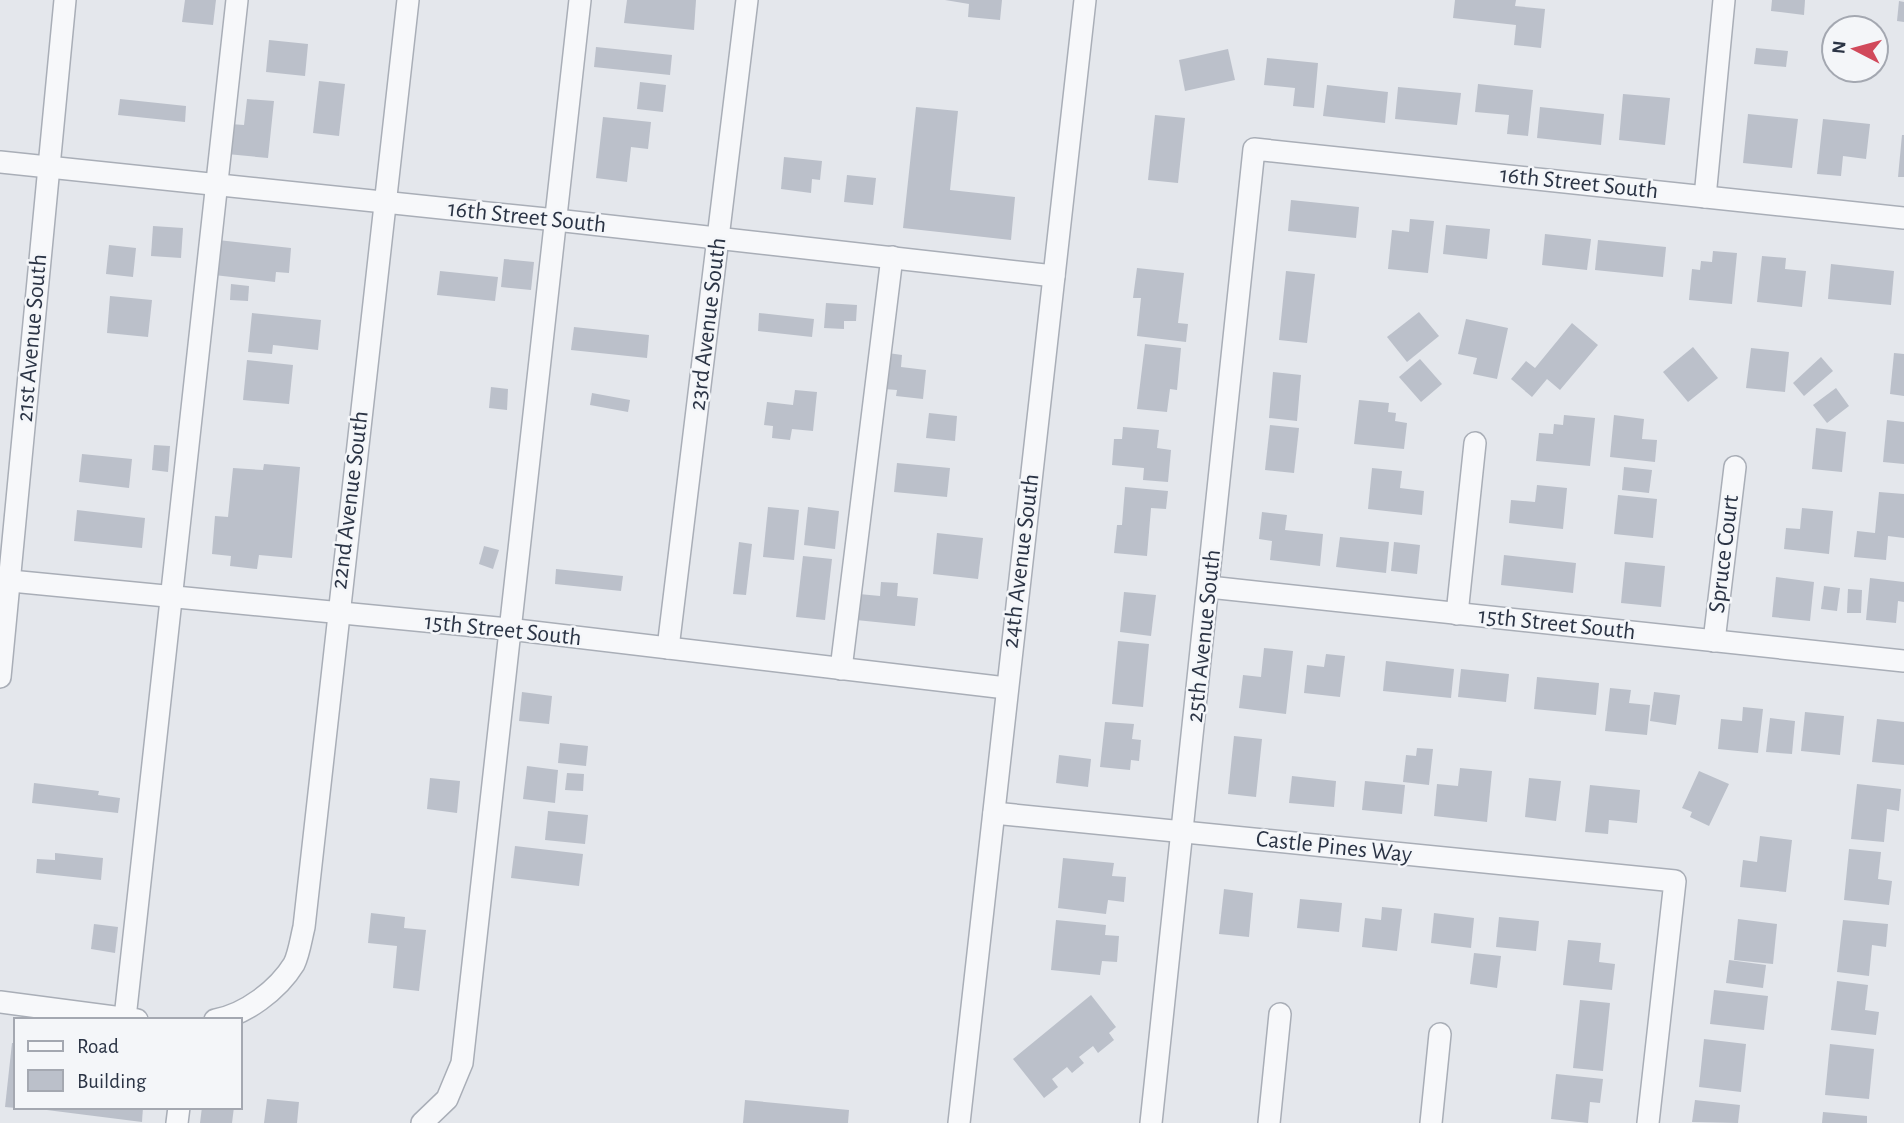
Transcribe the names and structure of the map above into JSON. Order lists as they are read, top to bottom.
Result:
{
  "streets": {
    "street": [
      "16th Street South",
      "23rd Avenue South",
      "21st Avenue South",
      "22nd Avenue South",
      "Spruce Court",
      "24th Avenue South",
      "15th Street South",
      "25th Avenue South",
      "Castle Pines Way"
    ]
  },
  "crossings": [
    ["16th Street South", "23rd Avenue South"],
    ["16th Street South", "21st Avenue South"],
    ["16th Street South", "22nd Avenue South"],
    ["16th Street South", "24th Avenue South"],
    ["16th Street South", "25th Avenue South"],
    ["23rd Avenue South", "15th Street South"],
    ["21st Avenue South", "15th Street South"],
    ["22nd Avenue South", "15th Street South"],
    ["Spruce Court", "15th Street South"],
    ["24th Avenue South", "15th Street South"],
    ["24th Avenue South", "Castle Pines Way"],
    ["15th Street South", "25th Avenue South"],
    ["25th Avenue South", "Castle Pines Way"]
  ],
  "legend": ["Road", "Building"],
  "north": "left"
}
